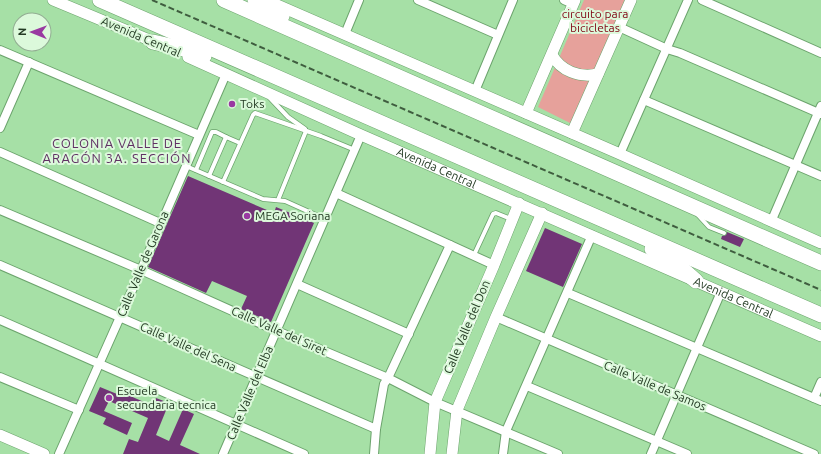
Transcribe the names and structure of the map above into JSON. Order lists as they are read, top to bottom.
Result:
{
  "streets": {
    "highway": ["Avenida Central"],
    "main road": ["Calle Valle del Don"],
    "street": [
      "Calle Valle de Garona",
      "Calle Valle del Siret",
      "Calle Valle del Sena",
      "Calle Valle de Samos",
      "Calle Valle del Elba"
    ]
  },
  "crossings": [
    ["Avenida Central", "Calle Valle de Garona"],
    ["Avenida Central", "Calle Valle del Don"],
    ["Avenida Central", "Calle Valle del Elba"],
    ["Calle Valle de Garona", "Calle Valle del Siret"],
    ["Calle Valle de Garona", "Calle Valle del Sena"],
    ["Calle Valle del Don", "Calle Valle del Siret"],
    ["Calle Valle del Don", "Calle Valle de Samos"],
    ["Calle Valle del Siret", "Calle Valle del Elba"],
    ["Calle Valle del Sena", "Calle Valle del Elba"]
  ],
  "districts": ["COLONIA VALLE DE ARAGÓN 3A. SECCIÓN"],
  "parks": ["circuito para bicicletas"],
  "places": ["Toks", "MEGA Soriana", "Escuela secundaria tecnica"],
  "north": "left"
}
